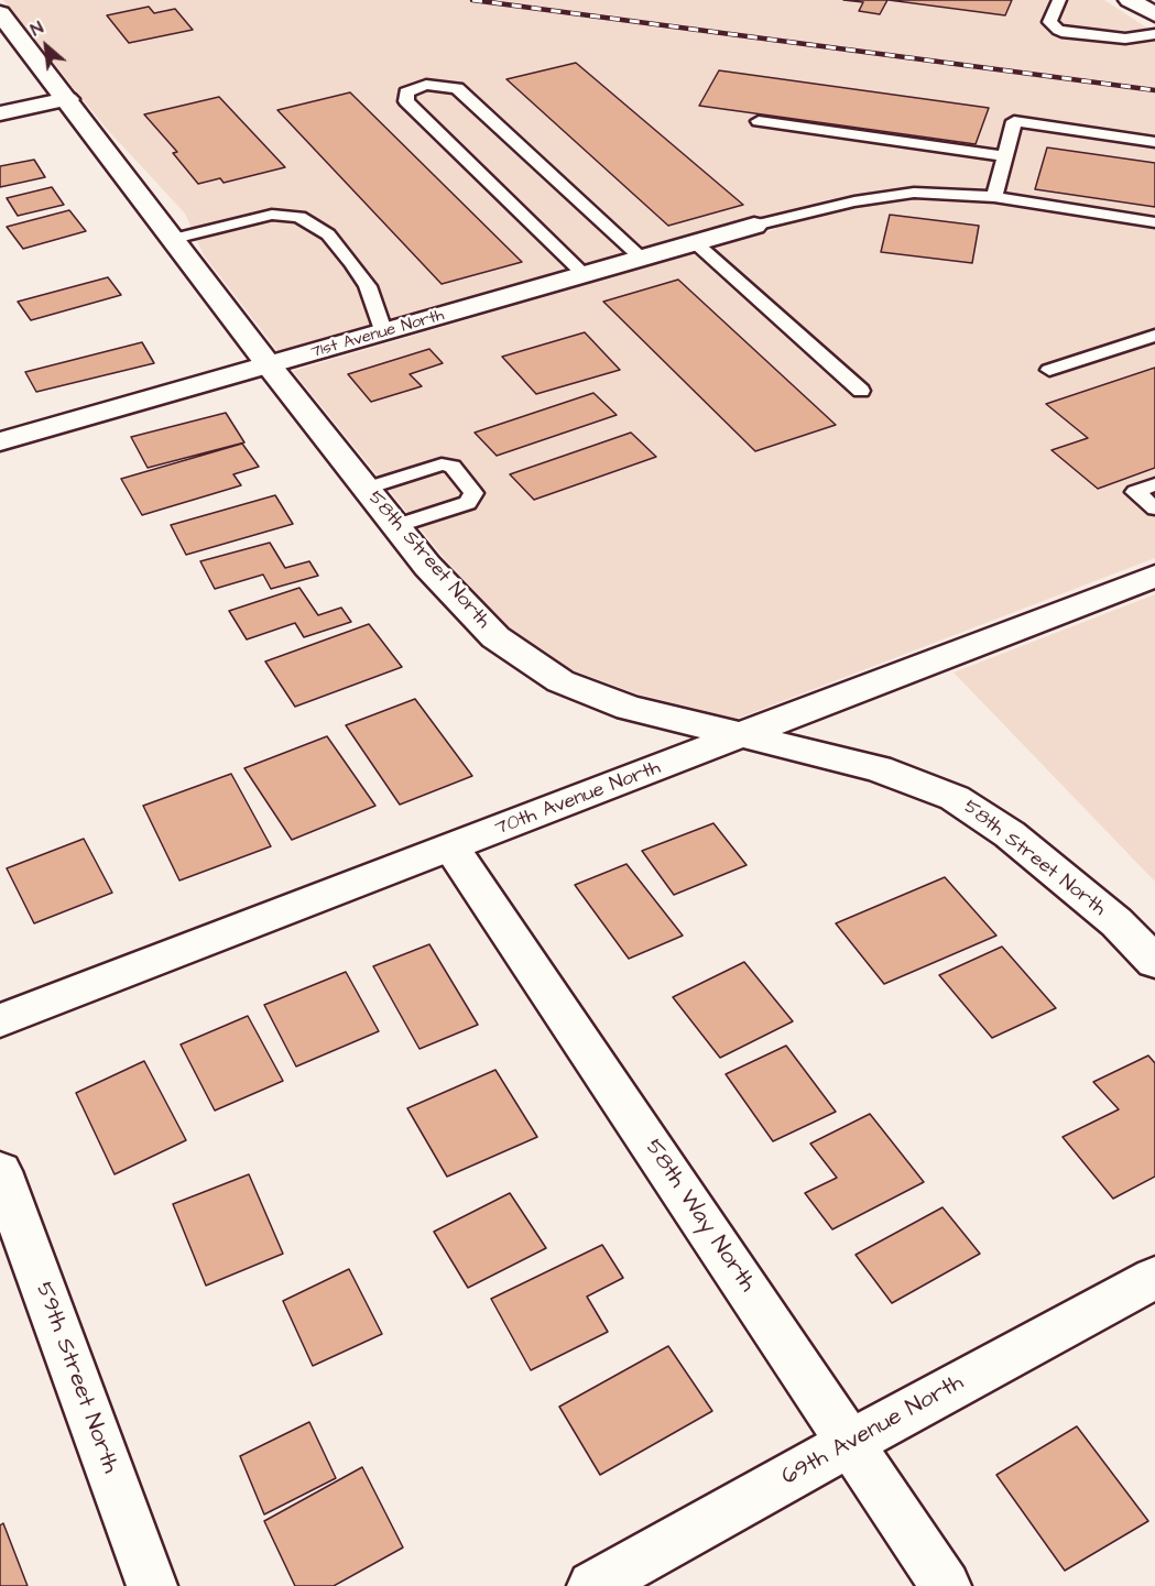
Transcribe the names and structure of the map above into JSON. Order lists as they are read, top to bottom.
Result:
{
  "streets": {
    "street": [
      "71st Avenue North",
      "58th Street North",
      "70th Avenue North",
      "58th Way North",
      "59th Street North",
      "69th Avenue North"
    ]
  },
  "crossings": [
    ["71st Avenue North", "58th Street North"],
    ["58th Street North", "70th Avenue North"],
    ["70th Avenue North", "58th Way North"],
    ["58th Way North", "69th Avenue North"]
  ],
  "north": "top left"
}
